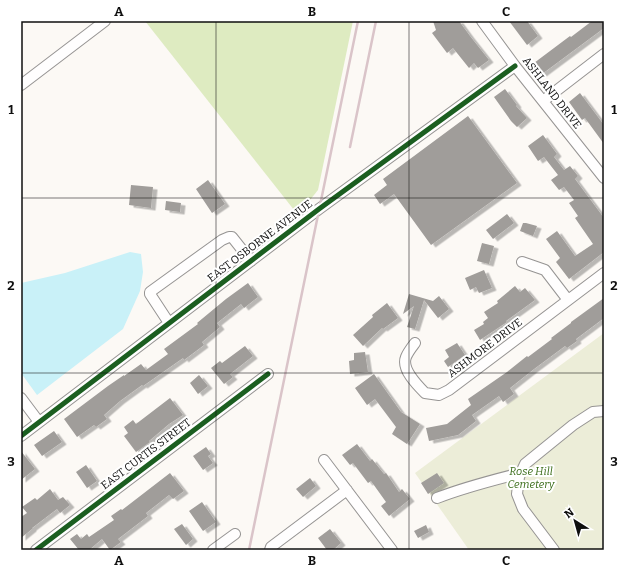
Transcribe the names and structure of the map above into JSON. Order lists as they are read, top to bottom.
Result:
{
  "streets": {
    "street": [
      "ASHLAND DRIVE",
      "EAST OSBORNE AVENUE",
      "ASHMORE DRIVE",
      "EAST CURTIS STREET"
    ]
  },
  "crossings": [
    ["ASHLAND DRIVE", "EAST OSBORNE AVENUE"]
  ],
  "parks": ["Rose Hill Cemetery"],
  "north": "top left",
  "grid": {
    "columns": ["A", "B", "C"],
    "rows": ["1", "2", "3"]
  }
}
